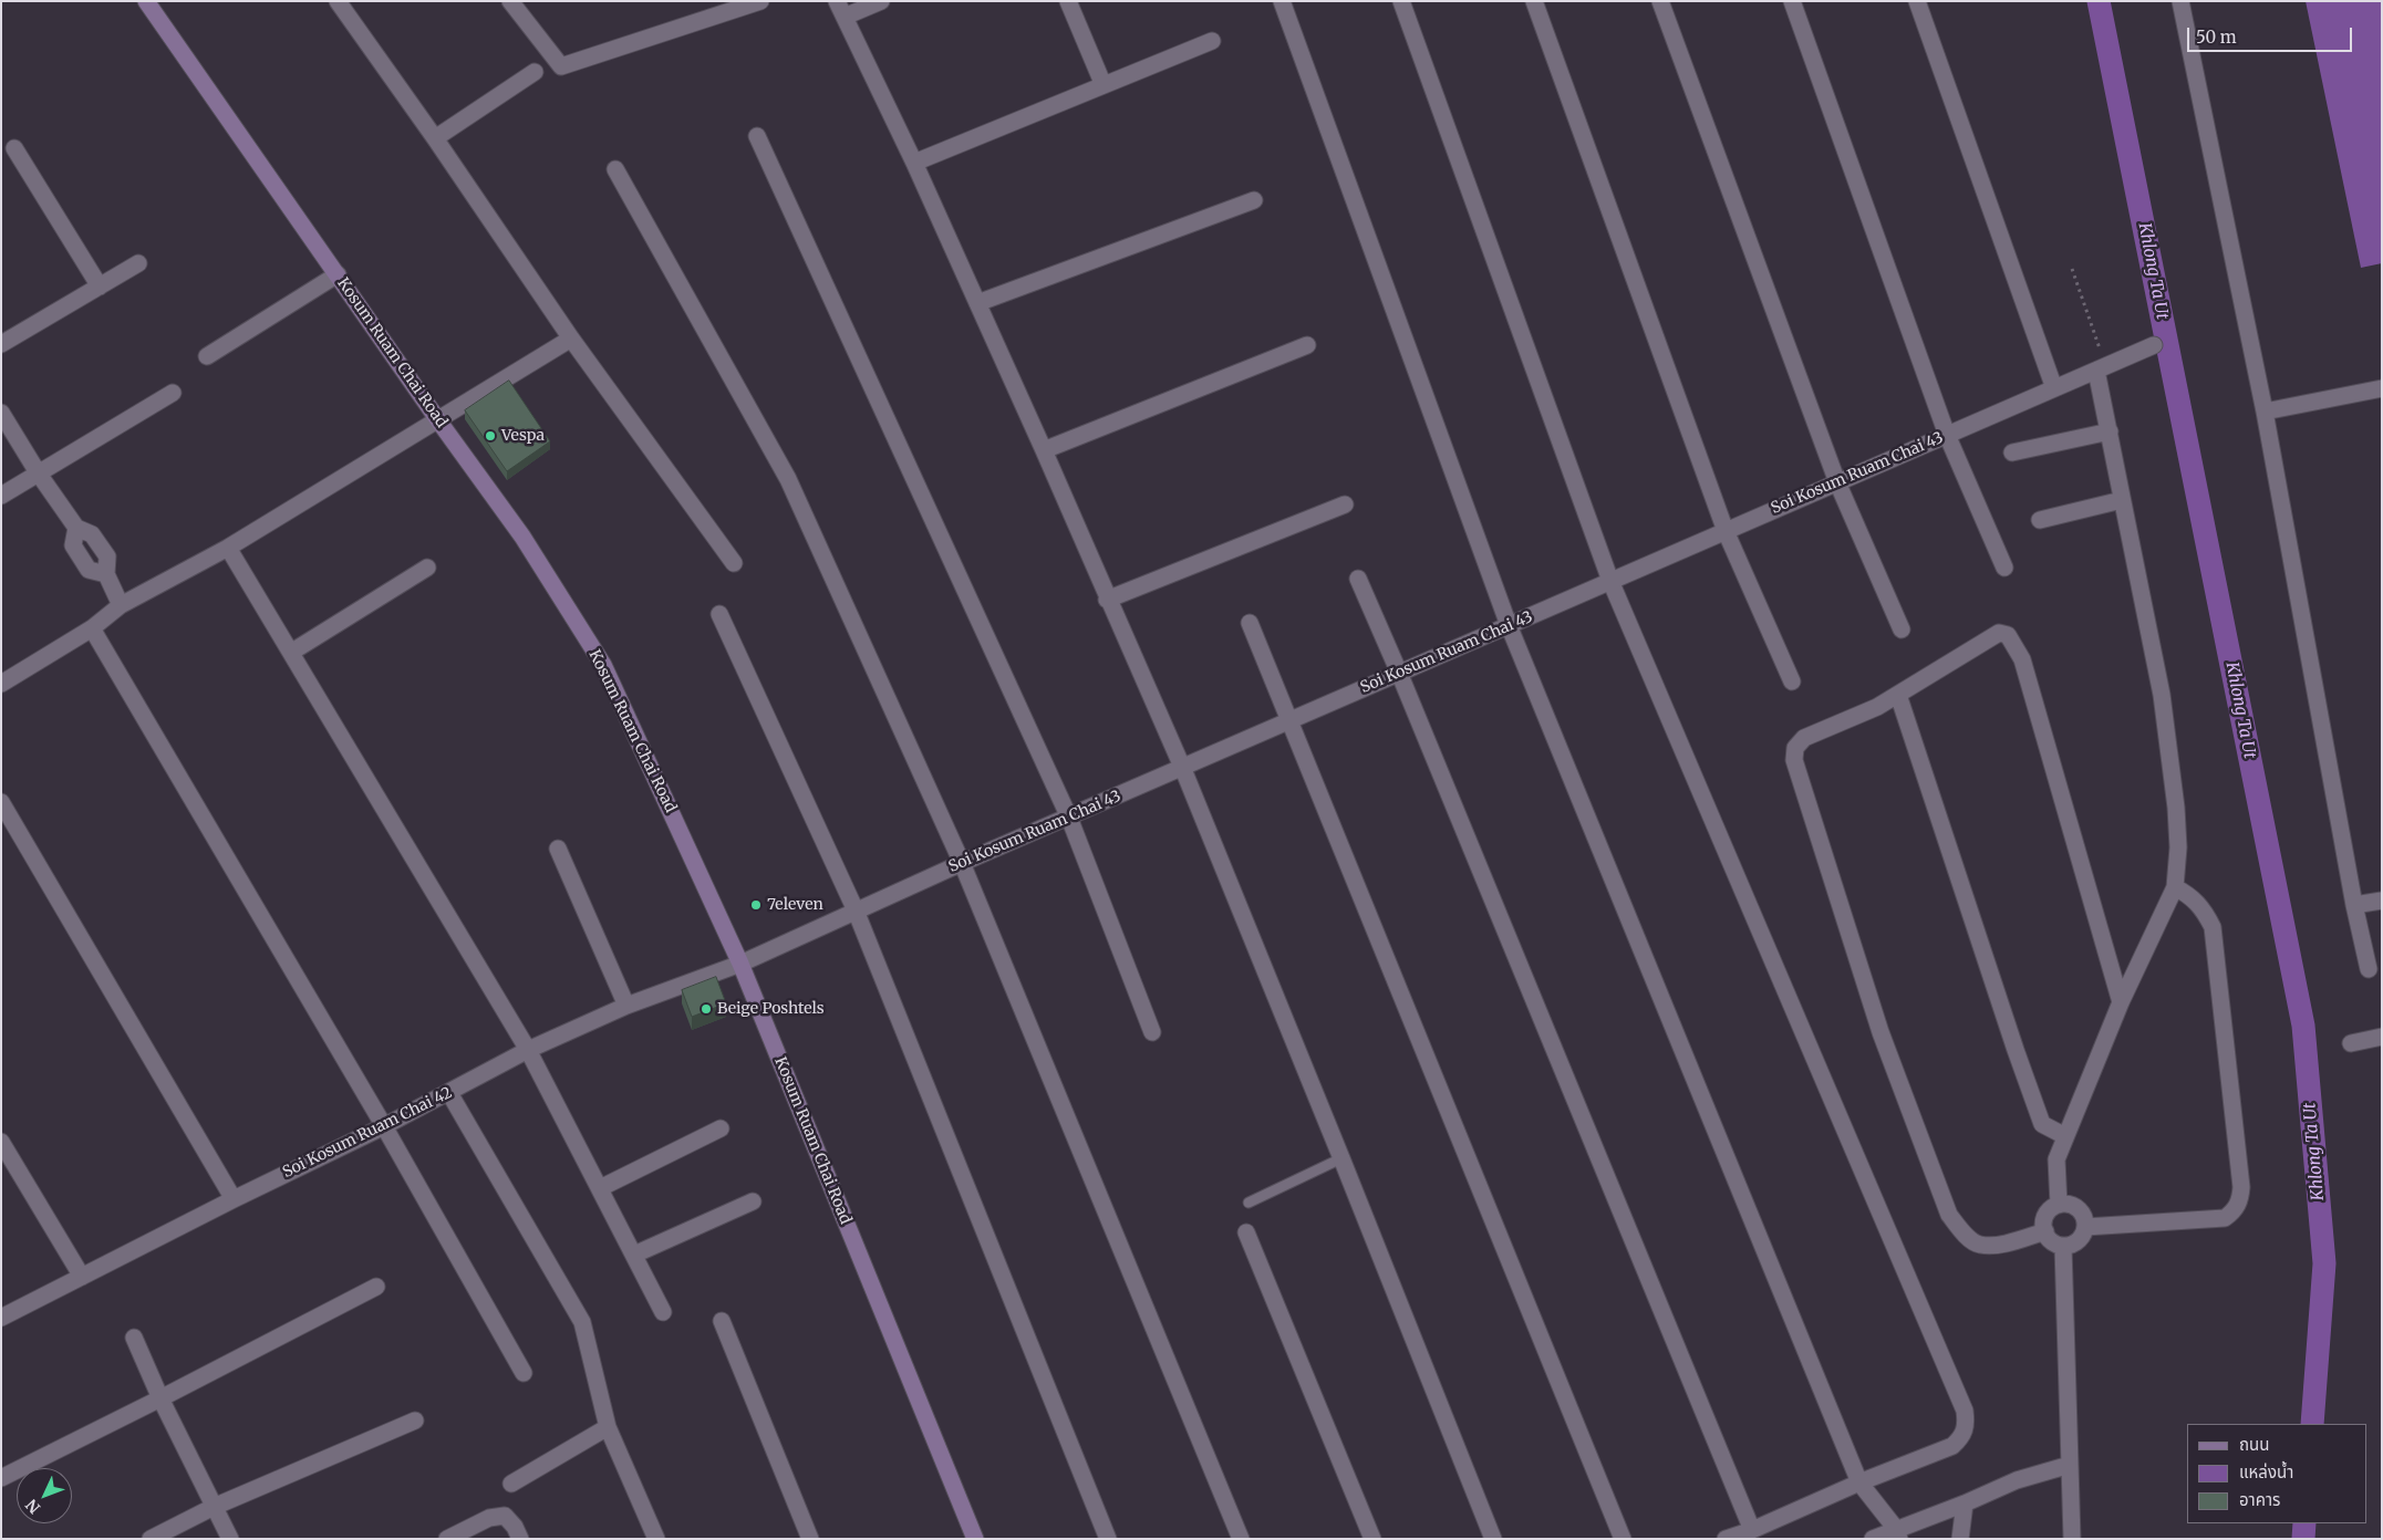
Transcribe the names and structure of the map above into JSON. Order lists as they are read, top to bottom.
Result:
{
  "streets": {
    "street": ["Kosum Ruam Chai Road", "Soi Kosum Ruam Chai 43", "Soi Kosum Ruam Chai 42"]
  },
  "crossings": [
    ["Kosum Ruam Chai Road", "Soi Kosum Ruam Chai 43"],
    ["Kosum Ruam Chai Road", "Soi Kosum Ruam Chai 42"],
    ["Soi Kosum Ruam Chai 43", "Soi Kosum Ruam Chai 42"]
  ],
  "water": ["Khlong Ta Ut"],
  "places": ["Vespa", "7eleven", "Beige Poshtels"],
  "legend": ["ถนน", "แหล่งน้ำ", "อาคาร"],
  "scale_bar": "50 m",
  "north": "bottom left"
}
